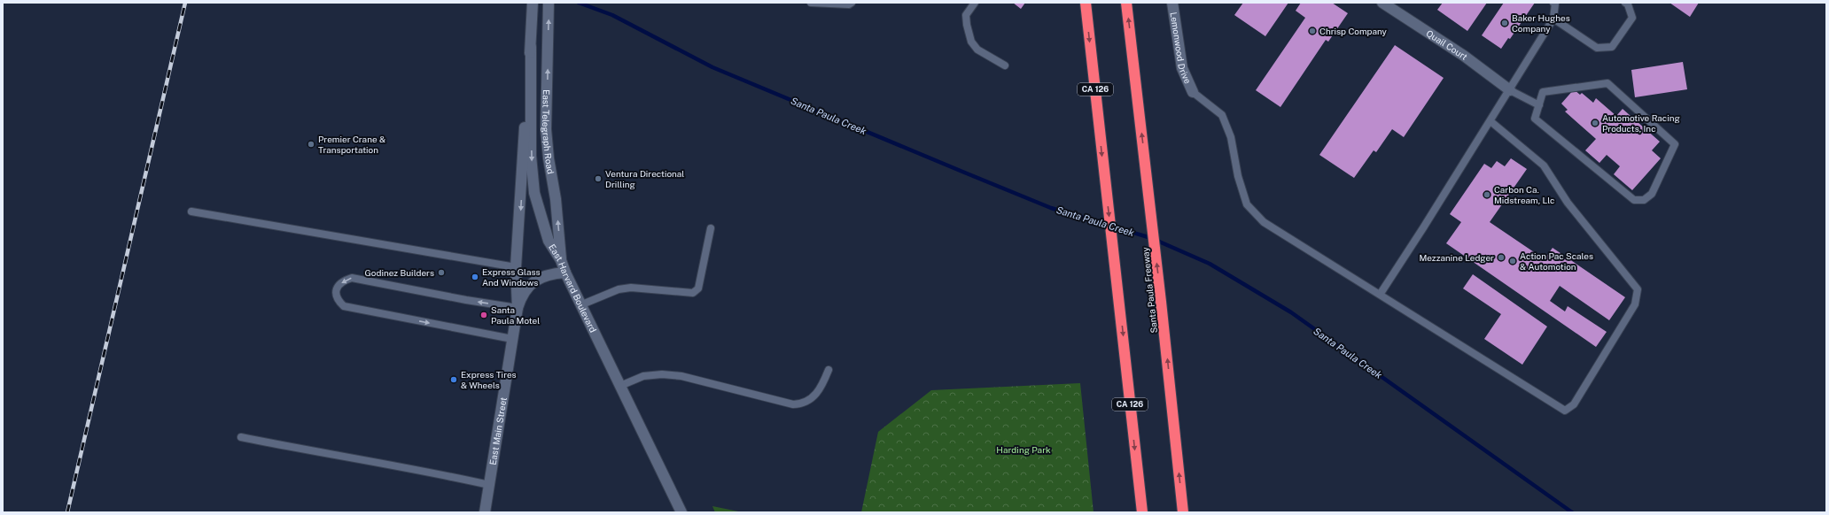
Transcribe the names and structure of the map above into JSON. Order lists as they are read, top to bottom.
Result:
{
  "streets": {
    "highway": ["CA 126", "Santa Paula Freeway"],
    "main road": [
      "Quail Court",
      "Lemonwood Drive",
      "East Telegraph Road",
      "East Harvard Boulevard",
      "East Main Street"
    ]
  },
  "crossings": [
    ["East Telegraph Road", "East Harvard Boulevard"],
    ["East Harvard Boulevard", "East Main Street"]
  ],
  "one_way": ["East Telegraph Road", "East Harvard Boulevard", "East Main Street"],
  "water": ["Santa Paula Creek"],
  "parks": ["Harding Park"],
  "places": [
    "Baker Hughes Company",
    "Chrisp Company",
    "Automotive Racing Products, Inc",
    "Premier Crane & Transportation",
    "Ventura Directional Drilling",
    "Carbon Ca. Midstream, Llc",
    "Mezzanine Ledger",
    "Action Pac Scales & Automotion",
    "Godinez Builders",
    "Express Glass And Windows",
    "Santa Paula Motel",
    "Express Tires & Wheels"
  ]
}
